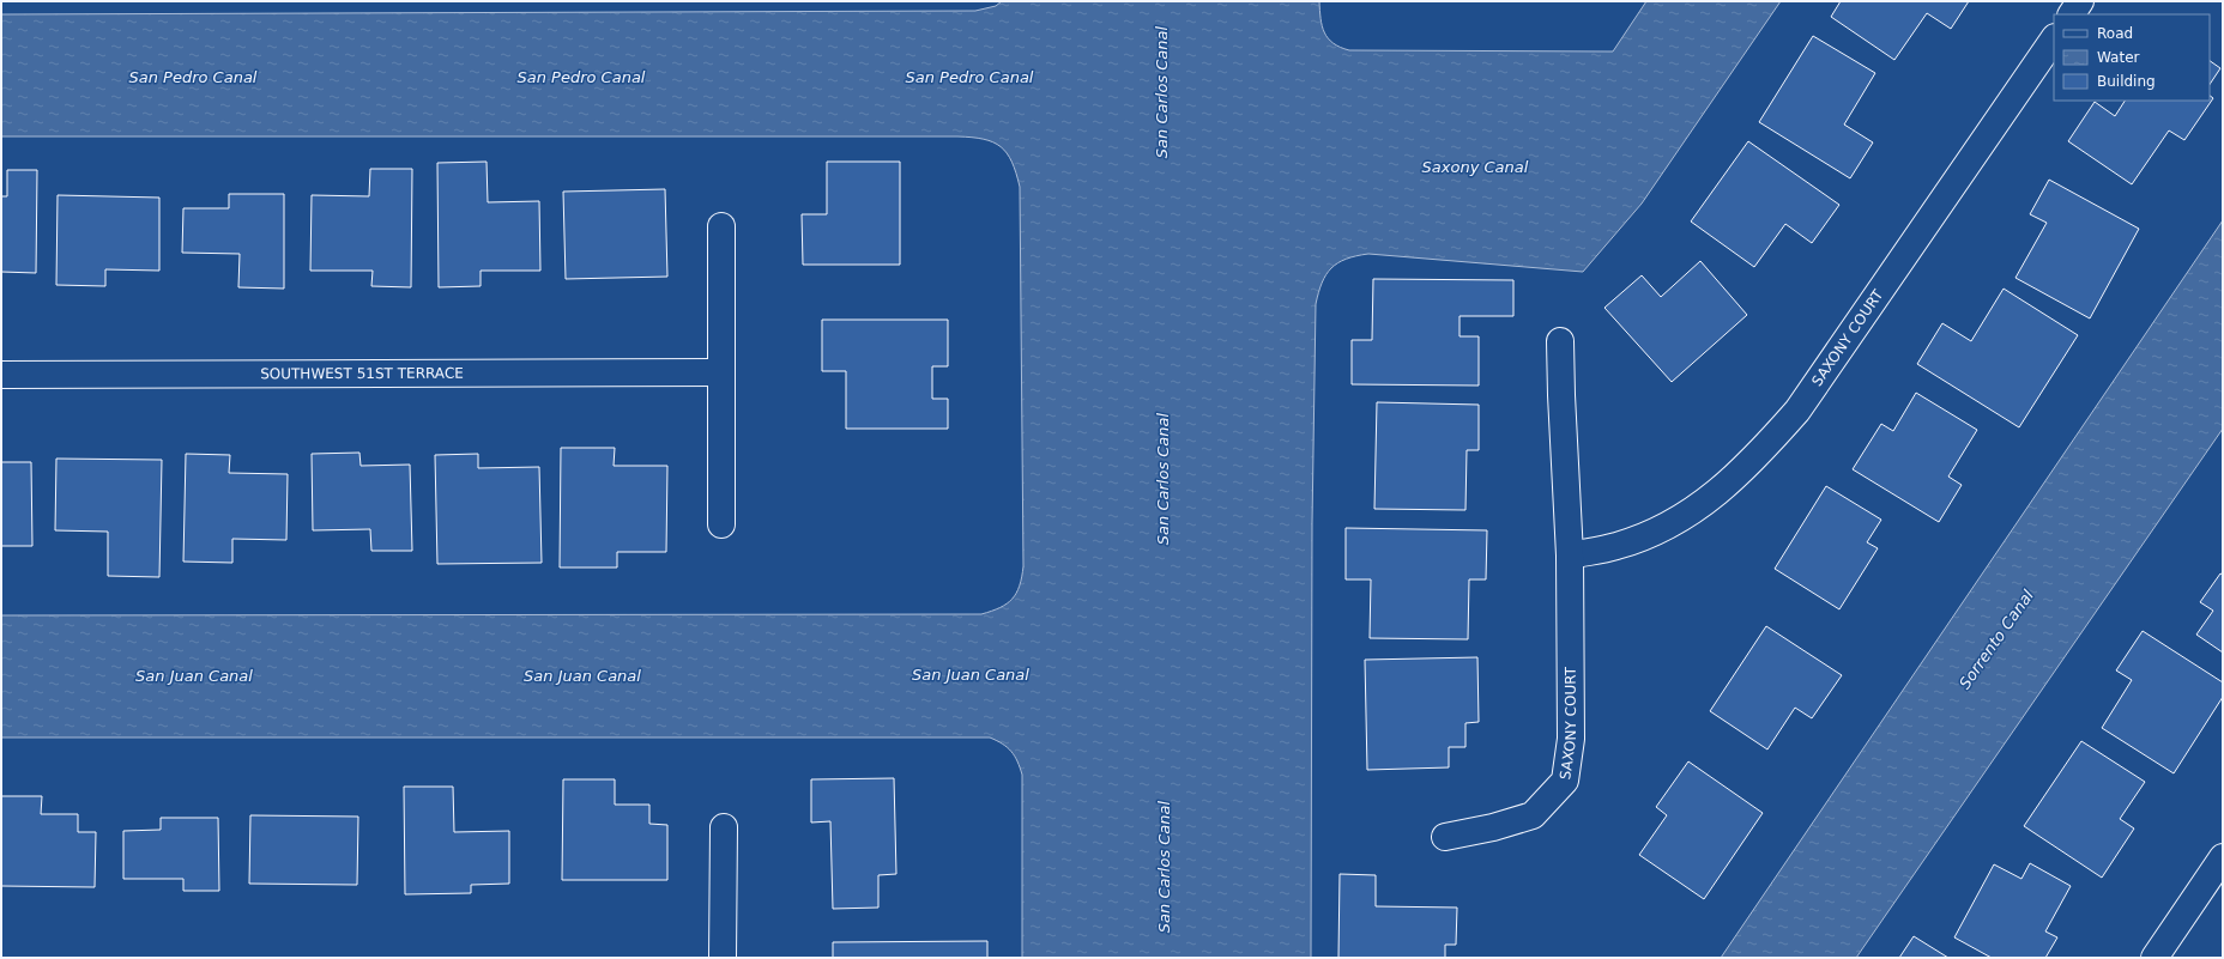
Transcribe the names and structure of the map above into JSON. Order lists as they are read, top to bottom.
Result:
{
  "streets": {
    "street": ["SAXONY COURT", "SOUTHWEST 51ST TERRACE"]
  },
  "water": [
    "San Pedro Canal",
    "San Carlos Canal",
    "Saxony Canal",
    "Sorrento Canal",
    "San Juan Canal"
  ],
  "legend": ["Road", "Water", "Building"]
}
